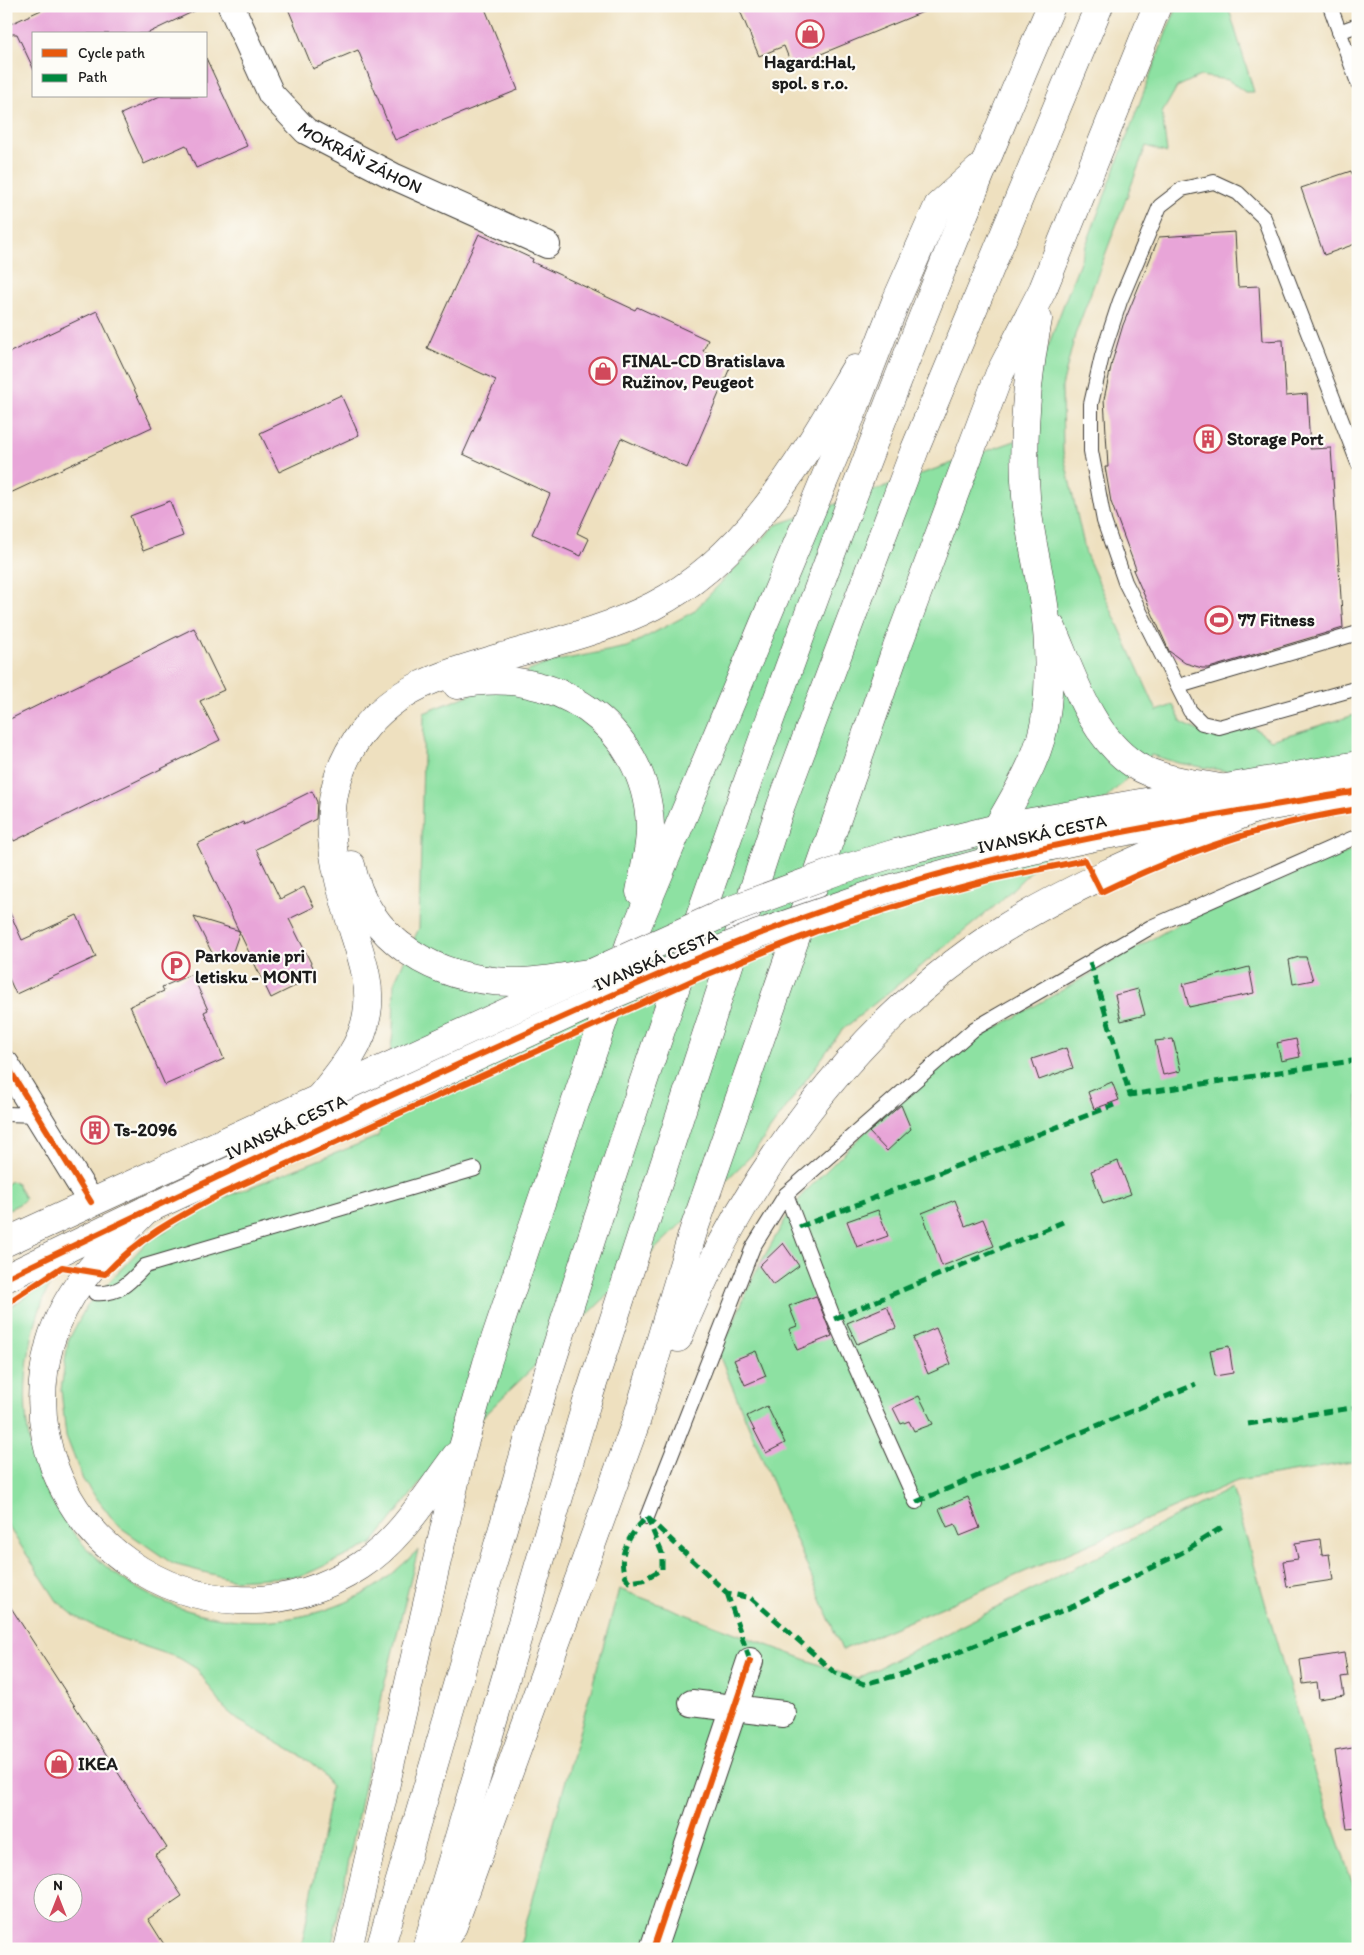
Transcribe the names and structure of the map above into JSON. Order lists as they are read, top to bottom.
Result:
{
  "streets": {
    "main road": ["IVANSKÁ CESTA"],
    "street": ["MOKRÁŇ ZÁHON"]
  },
  "places": {
    "shop": ["Hagard:Hal, spol. s r.o.", "FINAL-CD Bratislava Ružinov, Peugeot", "IKEA"],
    "building": ["Storage Port", "Ts-2096"],
    "sports": ["77 Fitness"],
    "parking": ["Parkovanie pri letisku - MONTI"]
  },
  "legend": ["Cycle path", "Path"],
  "north": "top"
}
